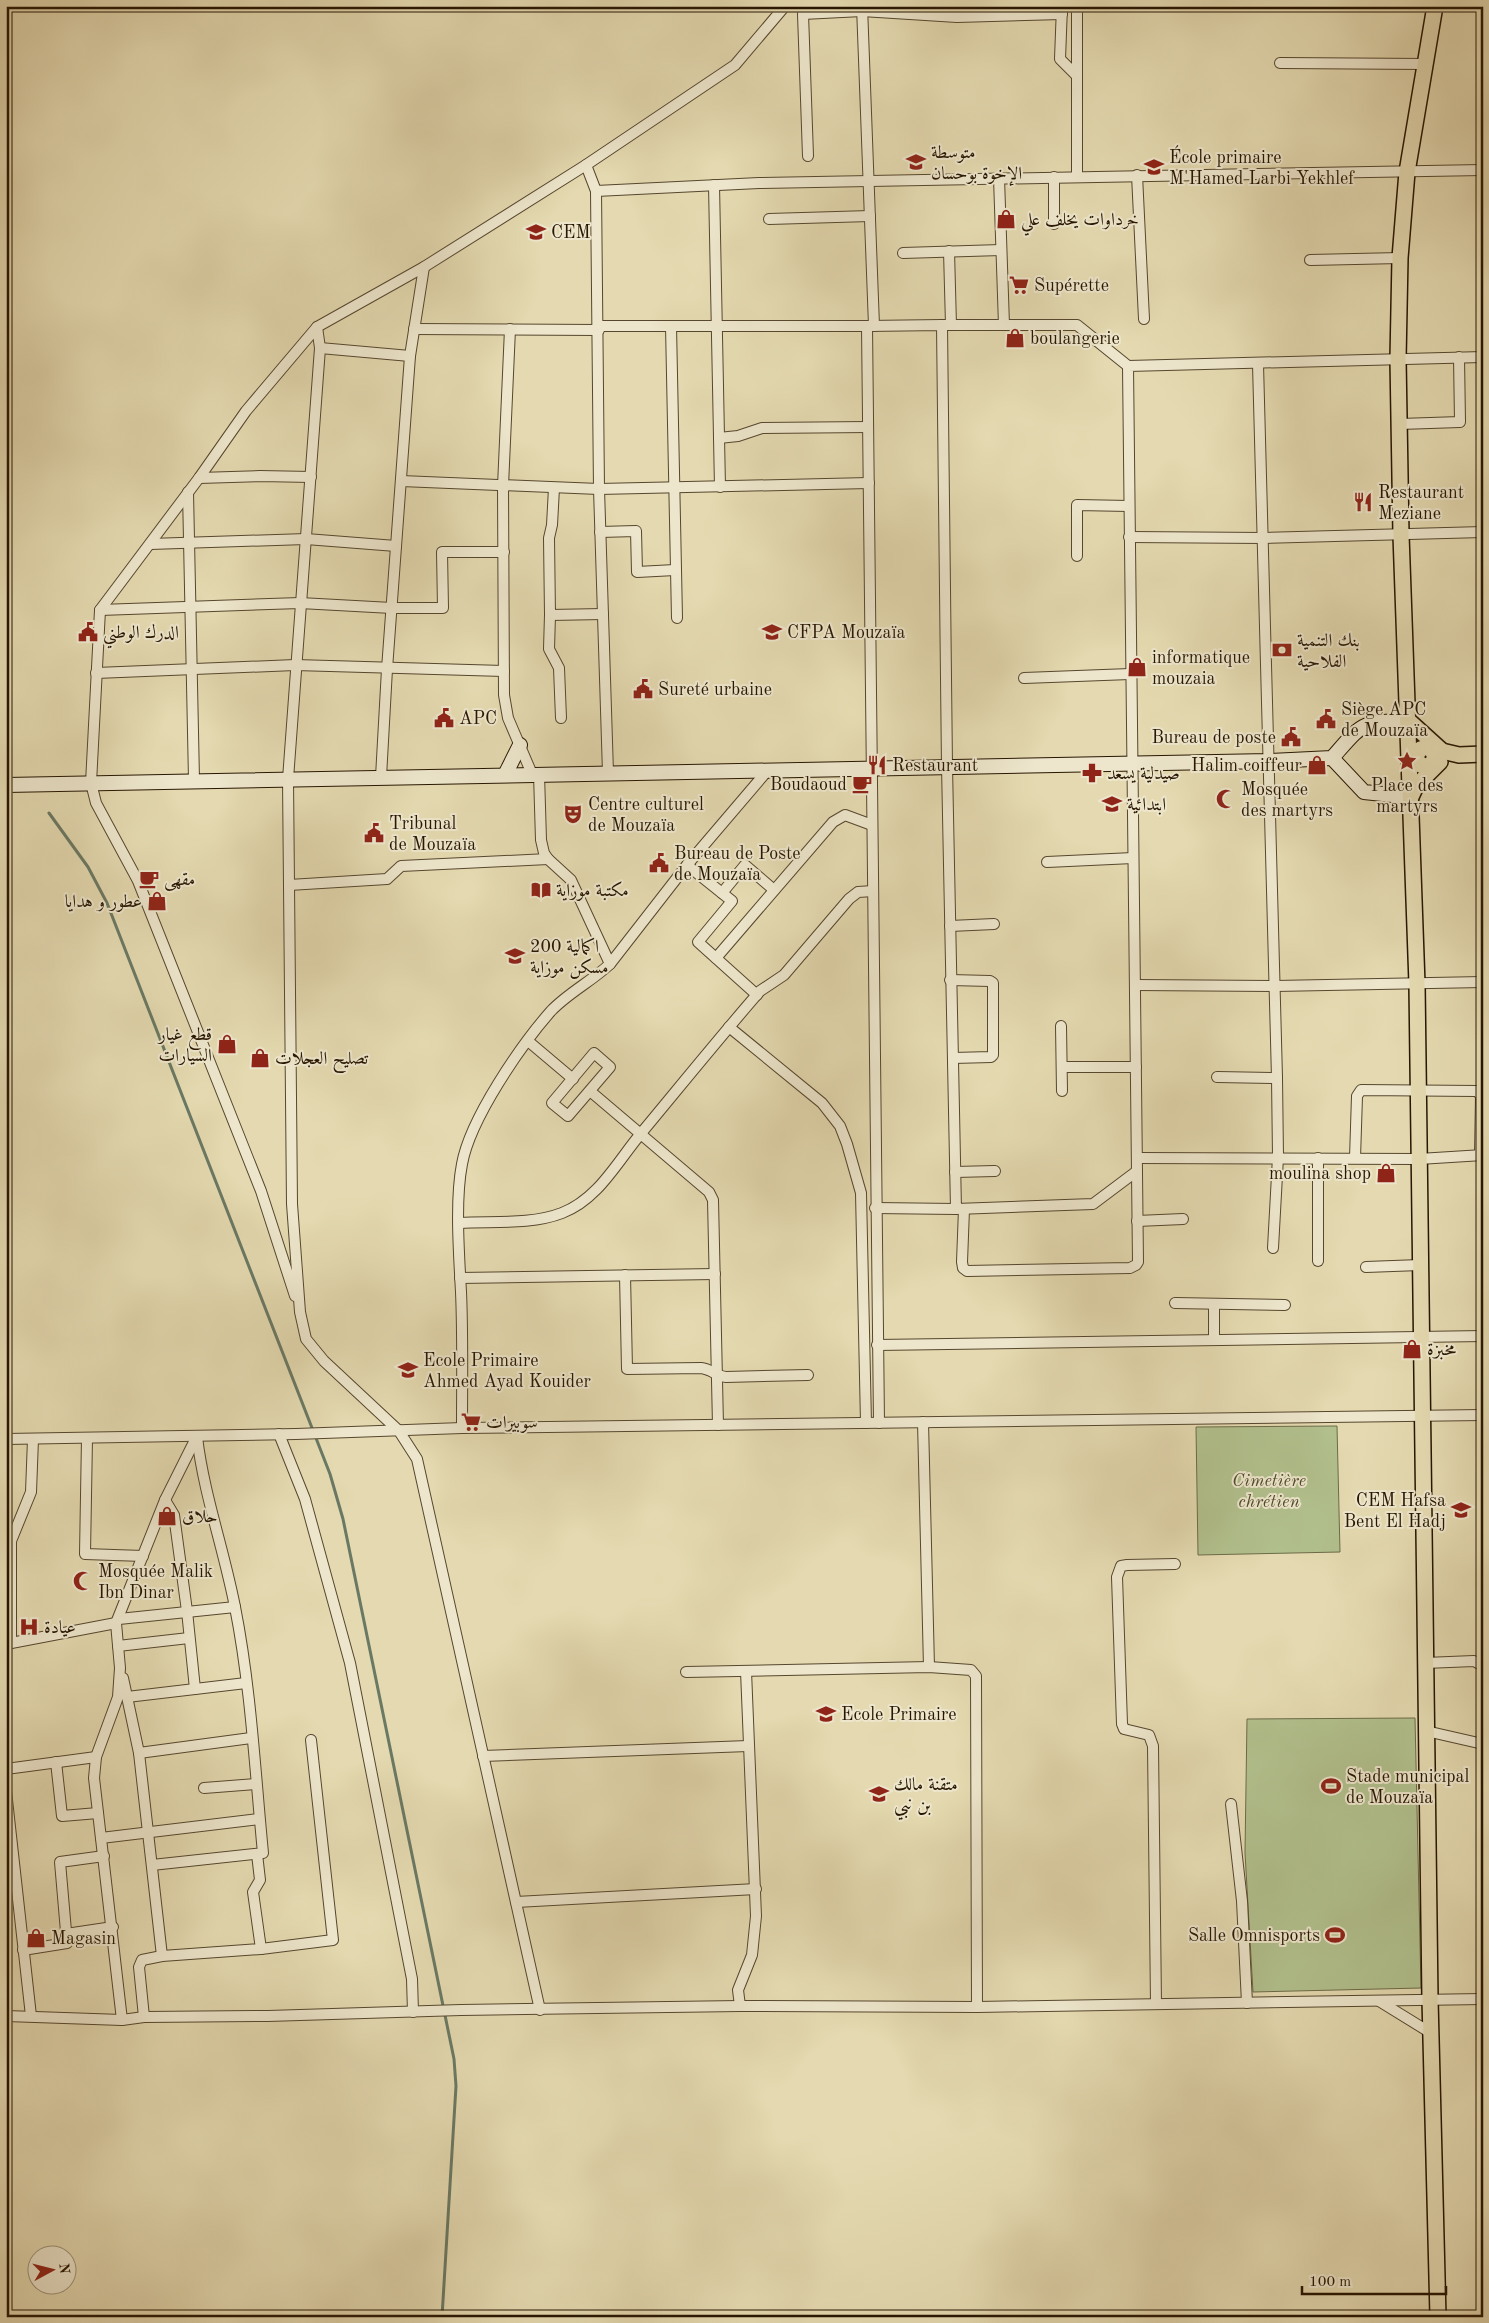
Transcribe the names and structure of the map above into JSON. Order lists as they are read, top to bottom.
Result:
{
  "parks": ["Cimetière chrétien"],
  "places": {
    "school or university": [
      "متوسطة الإخوة بوحسان",
      "École primaire M'Hamed Larbi Yekhlef",
      "CEM",
      "CFPA Mouzaïa",
      "ابتدائية",
      "اكمالية 200 مسكن موزاية",
      "Ecole Primaire Ahmed Ayad Kouider",
      "CEM Hafsa Bent El Hadj",
      "Ecole Primaire",
      "متقنة مالك بن نبي"
    ],
    "shop": [
      "خرداوات يخلف علي",
      "boulangerie",
      "informatique mouzaia",
      "Halim coiffeur",
      "عطور و هدايا",
      "قطع غيار السيارات",
      "تصليح العجلات",
      "moulina shop",
      "مخبزة",
      "حلاق",
      "Magasin"
    ],
    "supermarket": ["Supérette", "سوبيرات"],
    "restaurant": ["Restaurant Meziane", "Restaurant"],
    "public building": [
      "الدرك الوطني",
      "Sureté urbaine",
      "APC",
      "Siège APC de Mouzaïa",
      "Bureau de poste",
      "Tribunal de Mouzaïa",
      "Bureau de Poste de Mouzaïa"
    ],
    "bank": ["بنك التنمية الفلاحية"],
    "place": ["Place des martyrs"],
    "pharmacy": ["صيدلية يسعد"],
    "cafe": ["Boudaoud", "مقهى"],
    "mosque": ["Mosquée des martyrs", "Mosquée Malik Ibn Dinar"],
    "theatre": ["Centre culturel de Mouzaïa"],
    "library": ["مكتبة موزاية"],
    "hospital": ["عيادة"],
    "sports": ["Stade municipal de Mouzaïa", "Salle Omnisports"]
  },
  "scale_bar": "100 m",
  "north": "right"
}
